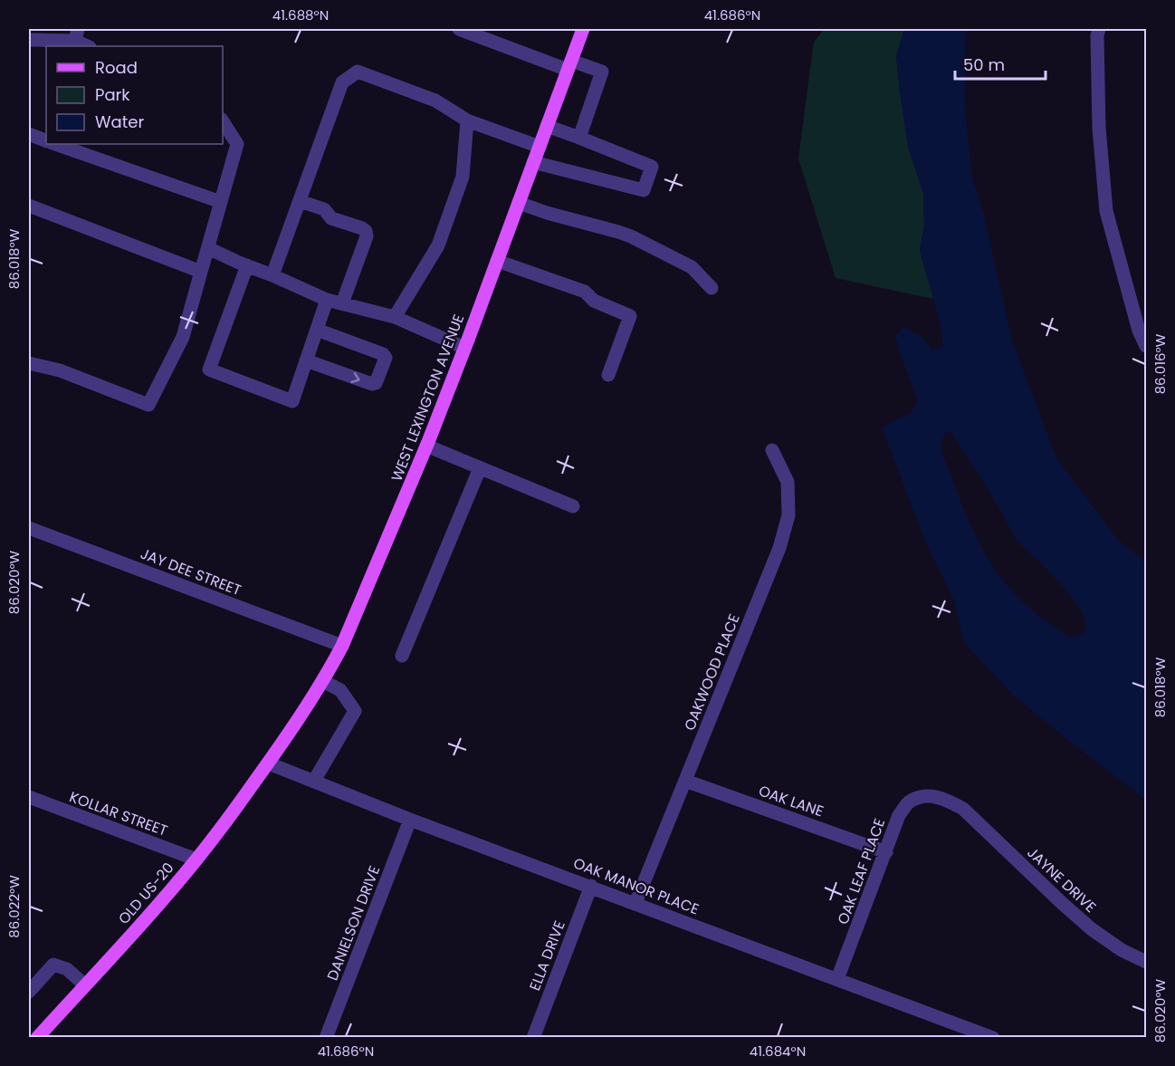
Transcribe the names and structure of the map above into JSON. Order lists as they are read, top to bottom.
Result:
{
  "streets": {
    "main road": ["WEST LEXINGTON AVENUE", "OLD US-20"],
    "street": [
      "JAY DEE STREET",
      "OAKWOOD PLACE",
      "OAK LANE",
      "KOLLAR STREET",
      "OAK LEAF PLACE",
      "JAYNE DRIVE",
      "OAK MANOR PLACE",
      "DANIELSON DRIVE",
      "ELLA DRIVE"
    ]
  },
  "crossings": [
    ["WEST LEXINGTON AVENUE", "JAY DEE STREET"],
    ["WEST LEXINGTON AVENUE", "OAK MANOR PLACE"],
    ["WEST LEXINGTON AVENUE", "OLD US-20"],
    ["OAKWOOD PLACE", "OAK LANE"],
    ["OAKWOOD PLACE", "OAK MANOR PLACE"],
    ["OAK LANE", "OAK LEAF PLACE"],
    ["KOLLAR STREET", "OLD US-20"],
    ["OAK LEAF PLACE", "JAYNE DRIVE"],
    ["OAK LEAF PLACE", "OAK MANOR PLACE"],
    ["OAK MANOR PLACE", "OLD US-20"],
    ["OAK MANOR PLACE", "DANIELSON DRIVE"],
    ["OAK MANOR PLACE", "ELLA DRIVE"]
  ],
  "legend": ["Road", "Park", "Water"],
  "scale_bar": "50 m",
  "coordinates": [
    "41.688°N",
    "41.686°N",
    "86.018°W",
    "86.016°W",
    "86.020°W",
    "86.022°W",
    "41.684°N"
  ]
}
